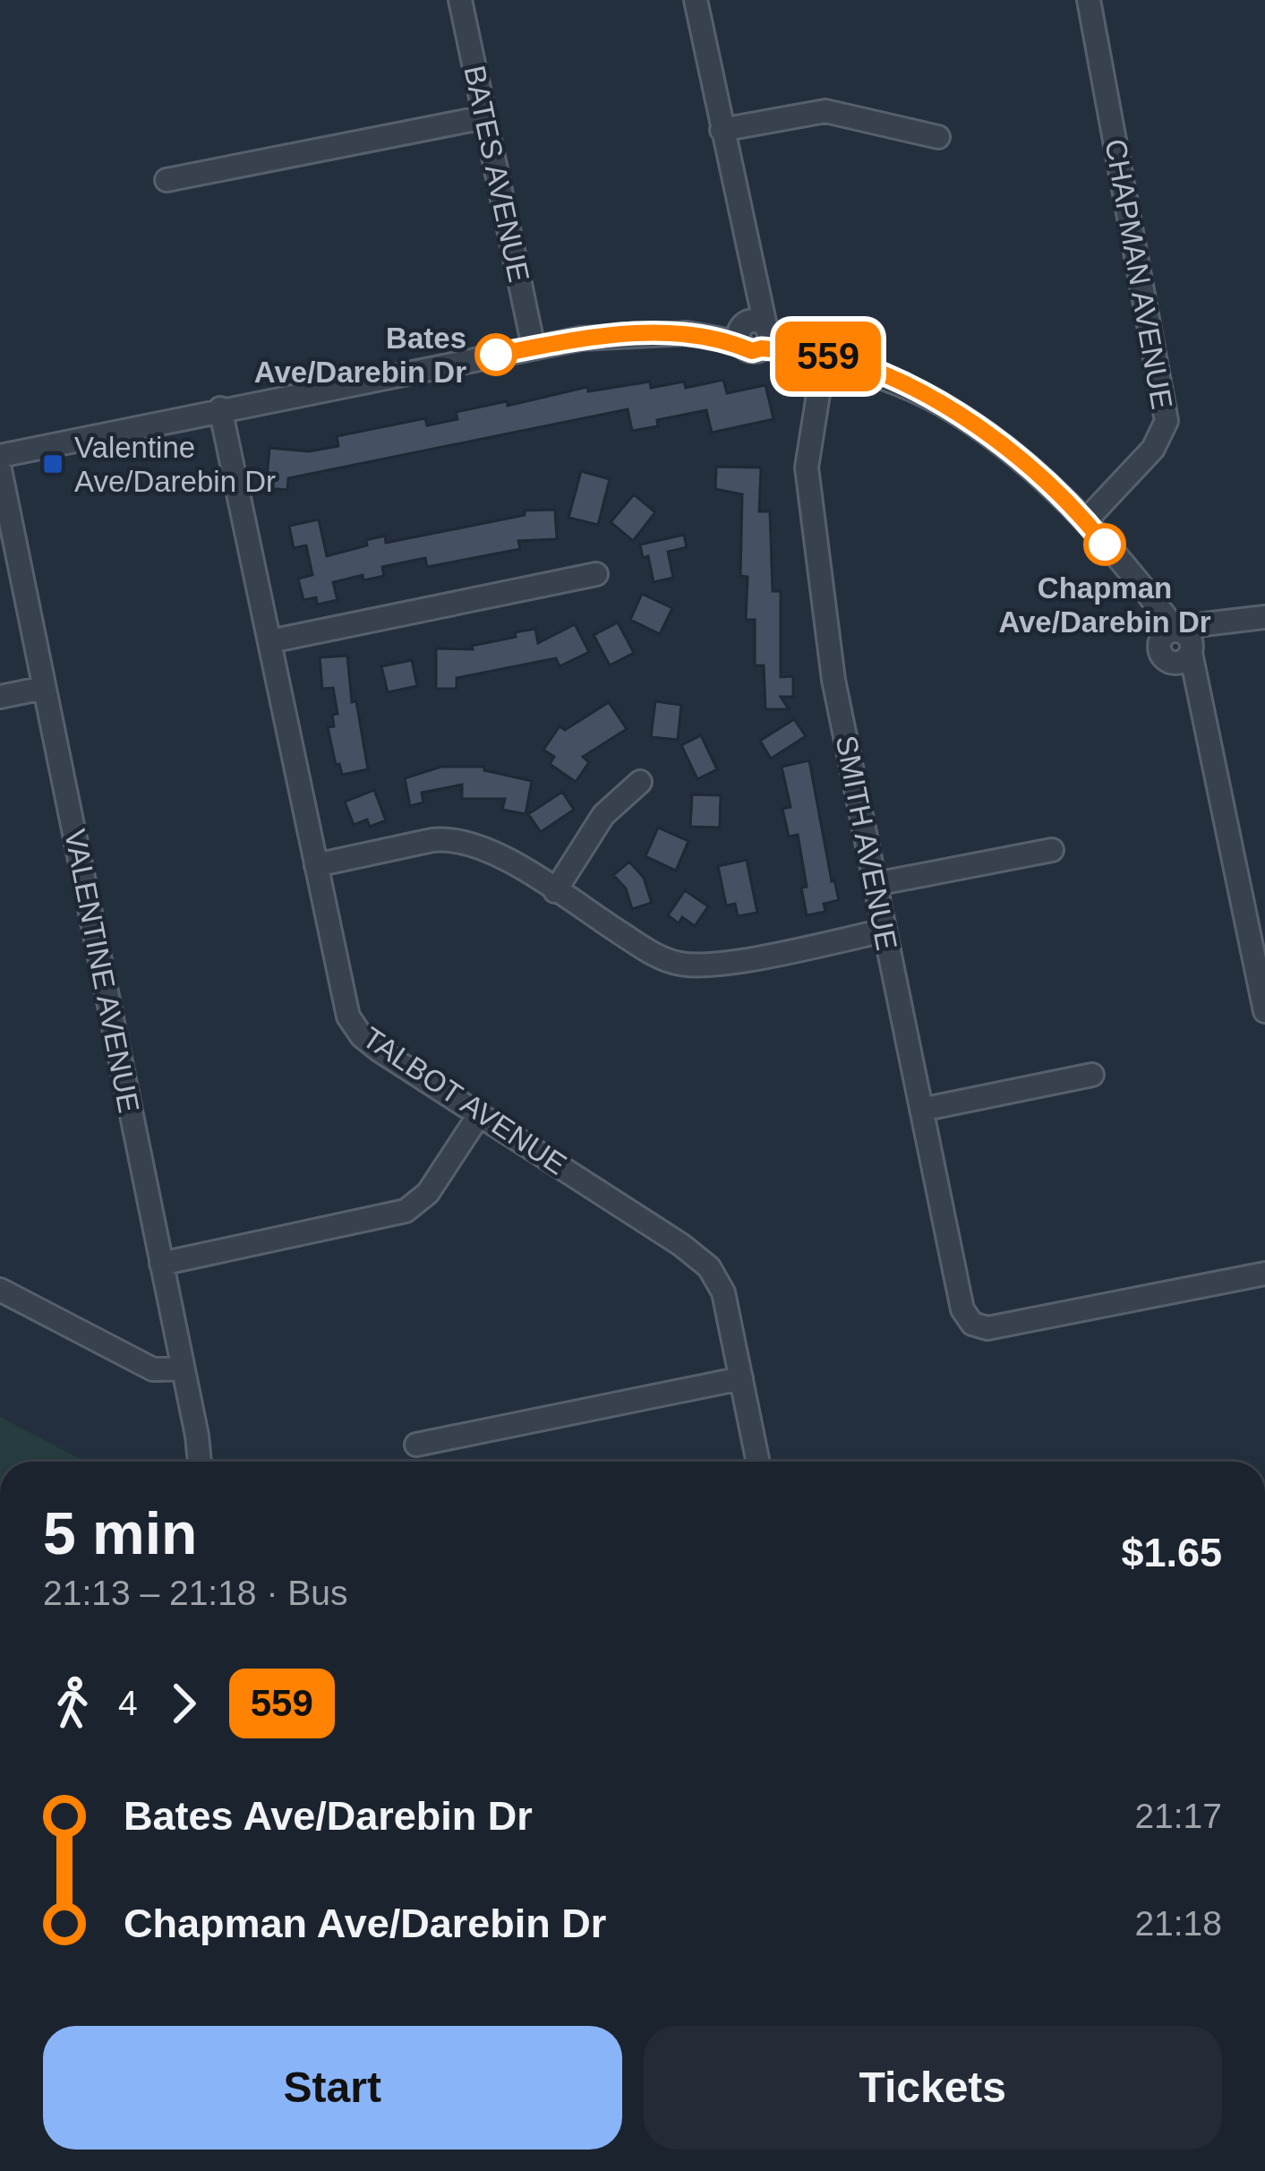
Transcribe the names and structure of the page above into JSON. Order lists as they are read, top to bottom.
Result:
{
  "streets": {
    "street": [
      "BATES AVENUE",
      "CHAPMAN AVENUE",
      "SMITH AVENUE",
      "VALENTINE AVENUE",
      "TALBOT AVENUE"
    ]
  },
  "places": {
    "other": ["Bates Ave/Darebin Dr", "Chapman Ave/Darebin Dr"],
    "transit": ["Valentine Ave/Darebin Dr"]
  },
  "lines": ["bus line 559"],
  "page": {
    "on_map": "559",
    "heading": ["5 min", "21:13 – 21:18 · Bus", "$1.65"],
    "legs": ["4", "559"],
    "list": [
      {
        "name": "Bates Ave/Darebin Dr",
        "value": "21:17"
      },
      {
        "name": "Chapman Ave/Darebin Dr",
        "value": "21:18"
      }
    ],
    "buttons": ["Start", "Tickets"]
  }
}
